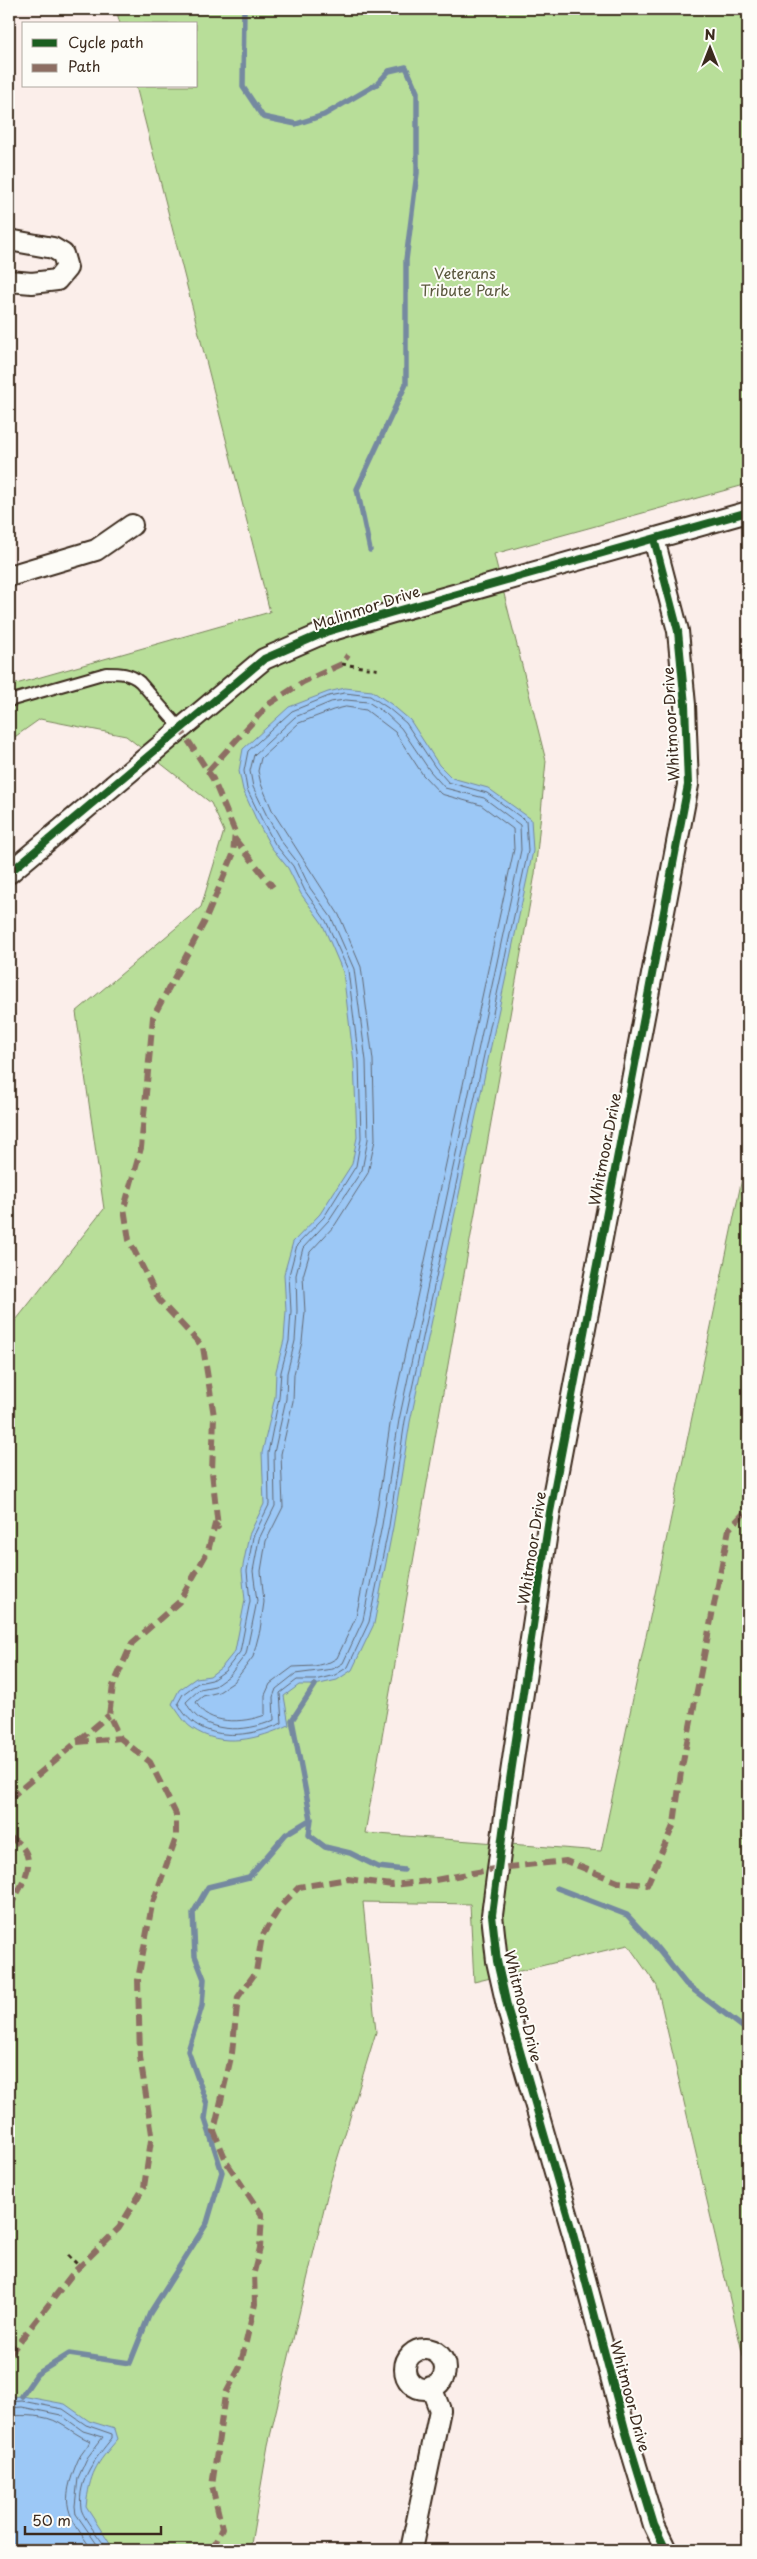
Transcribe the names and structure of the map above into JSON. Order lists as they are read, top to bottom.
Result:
{
  "streets": {
    "street": ["Malinmor Drive", "Whitmoor Drive"]
  },
  "crossings": [
    ["Malinmor Drive", "Whitmoor Drive"]
  ],
  "parks": ["Veterans Tribute Park"],
  "legend": ["Cycle path", "Path"],
  "scale_bar": "50 m",
  "north": "top"
}
